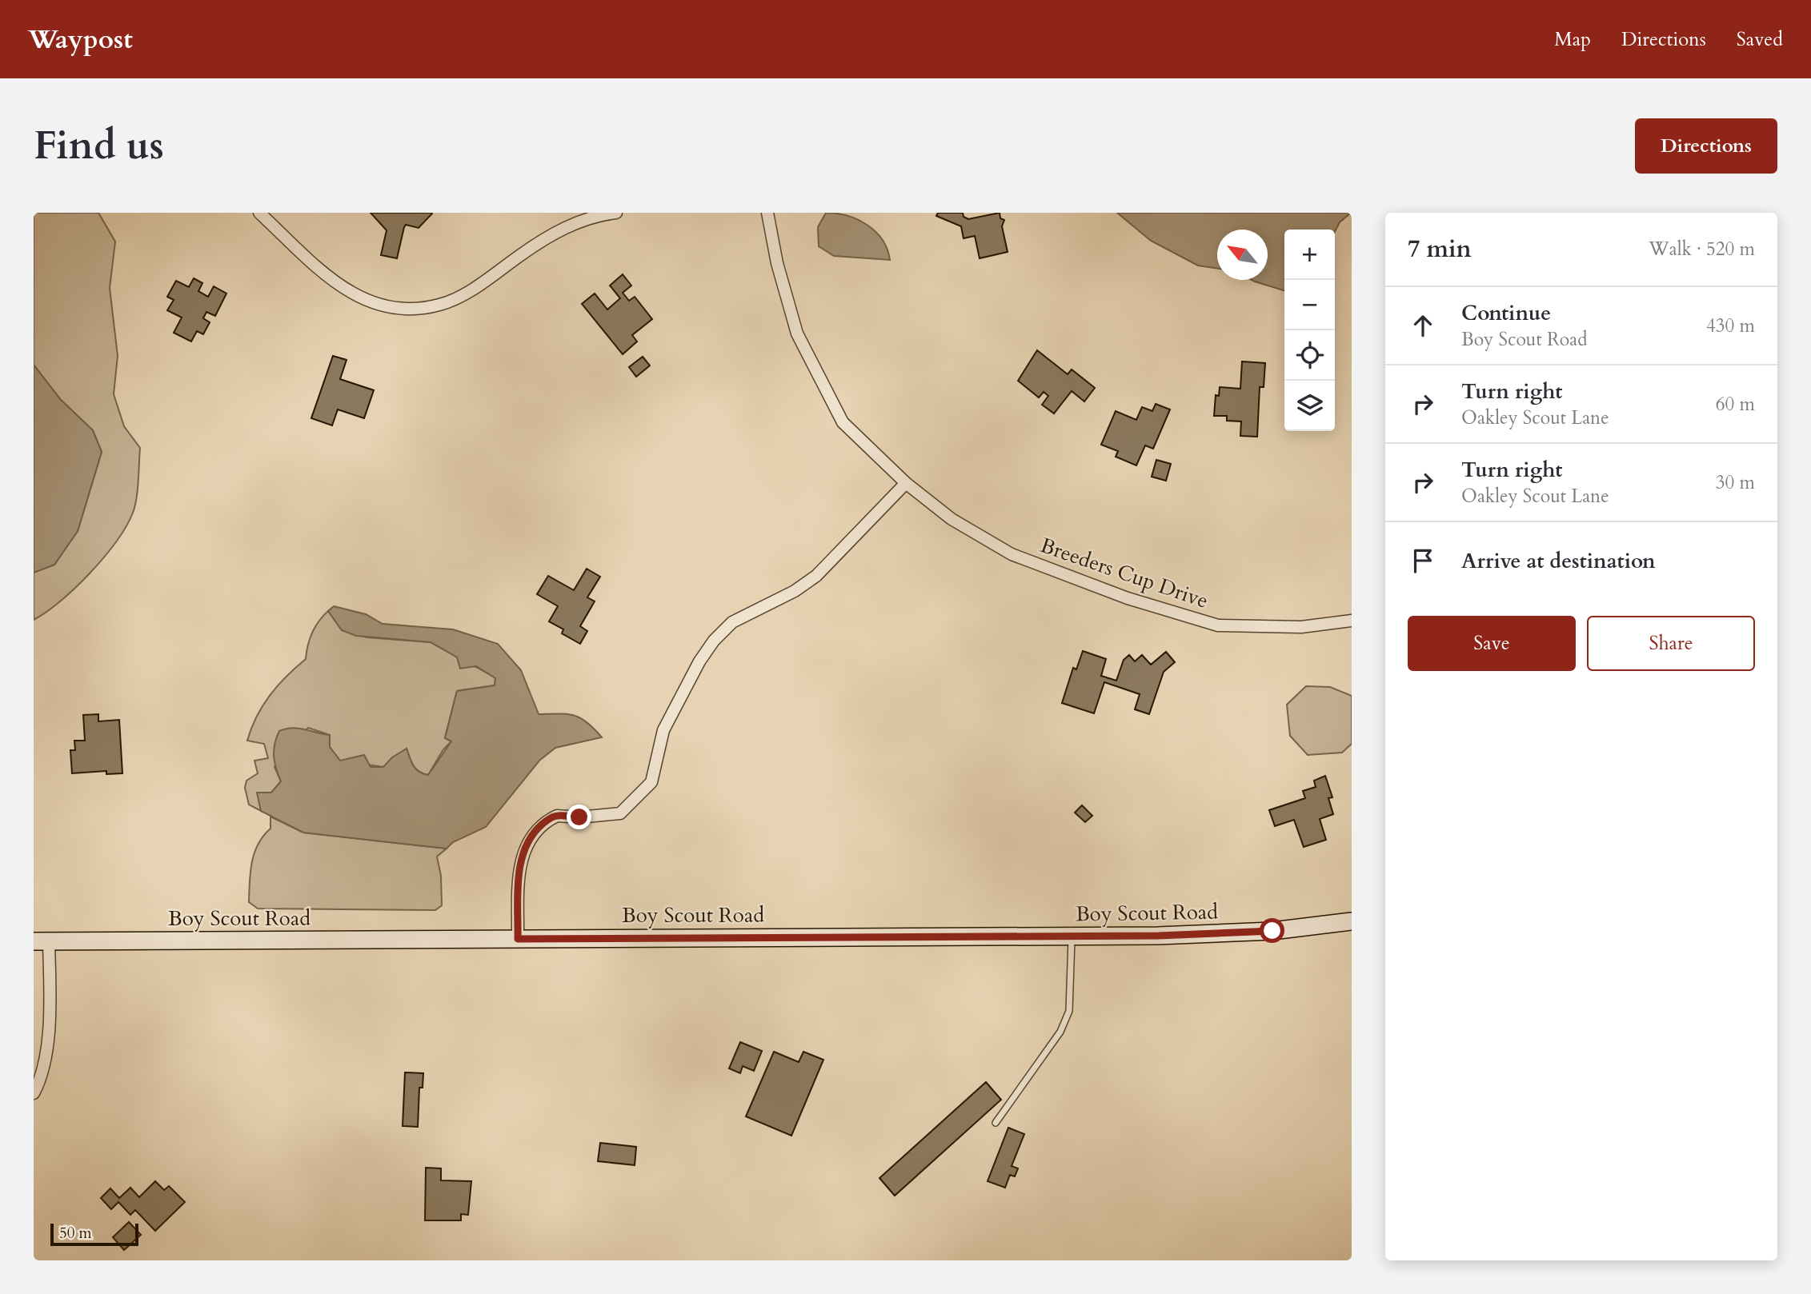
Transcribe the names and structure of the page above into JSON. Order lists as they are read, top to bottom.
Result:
{
  "streets": {
    "street": ["Breeders Cup Drive", "Boy Scout Road"]
  },
  "scale_bar": "50 m",
  "north": "top left",
  "page": {
    "header": "Waypost",
    "nav": ["Map", "Directions", "Saved"],
    "buttons": [
      "Directions",
      ["Save", "Share"]
    ],
    "title": "Find us",
    "heading": ["7 min", "Walk · 520 m"],
    "map_buttons": ["+", "−"],
    "list": [
      ["Continue", "Boy Scout Road", "430 m"],
      ["Turn right", "Oakley Scout Lane", "60 m"],
      ["Turn right", "Oakley Scout Lane", "30 m"],
      "Arrive at destination"
    ],
    "scale": "50 m"
  }
}
